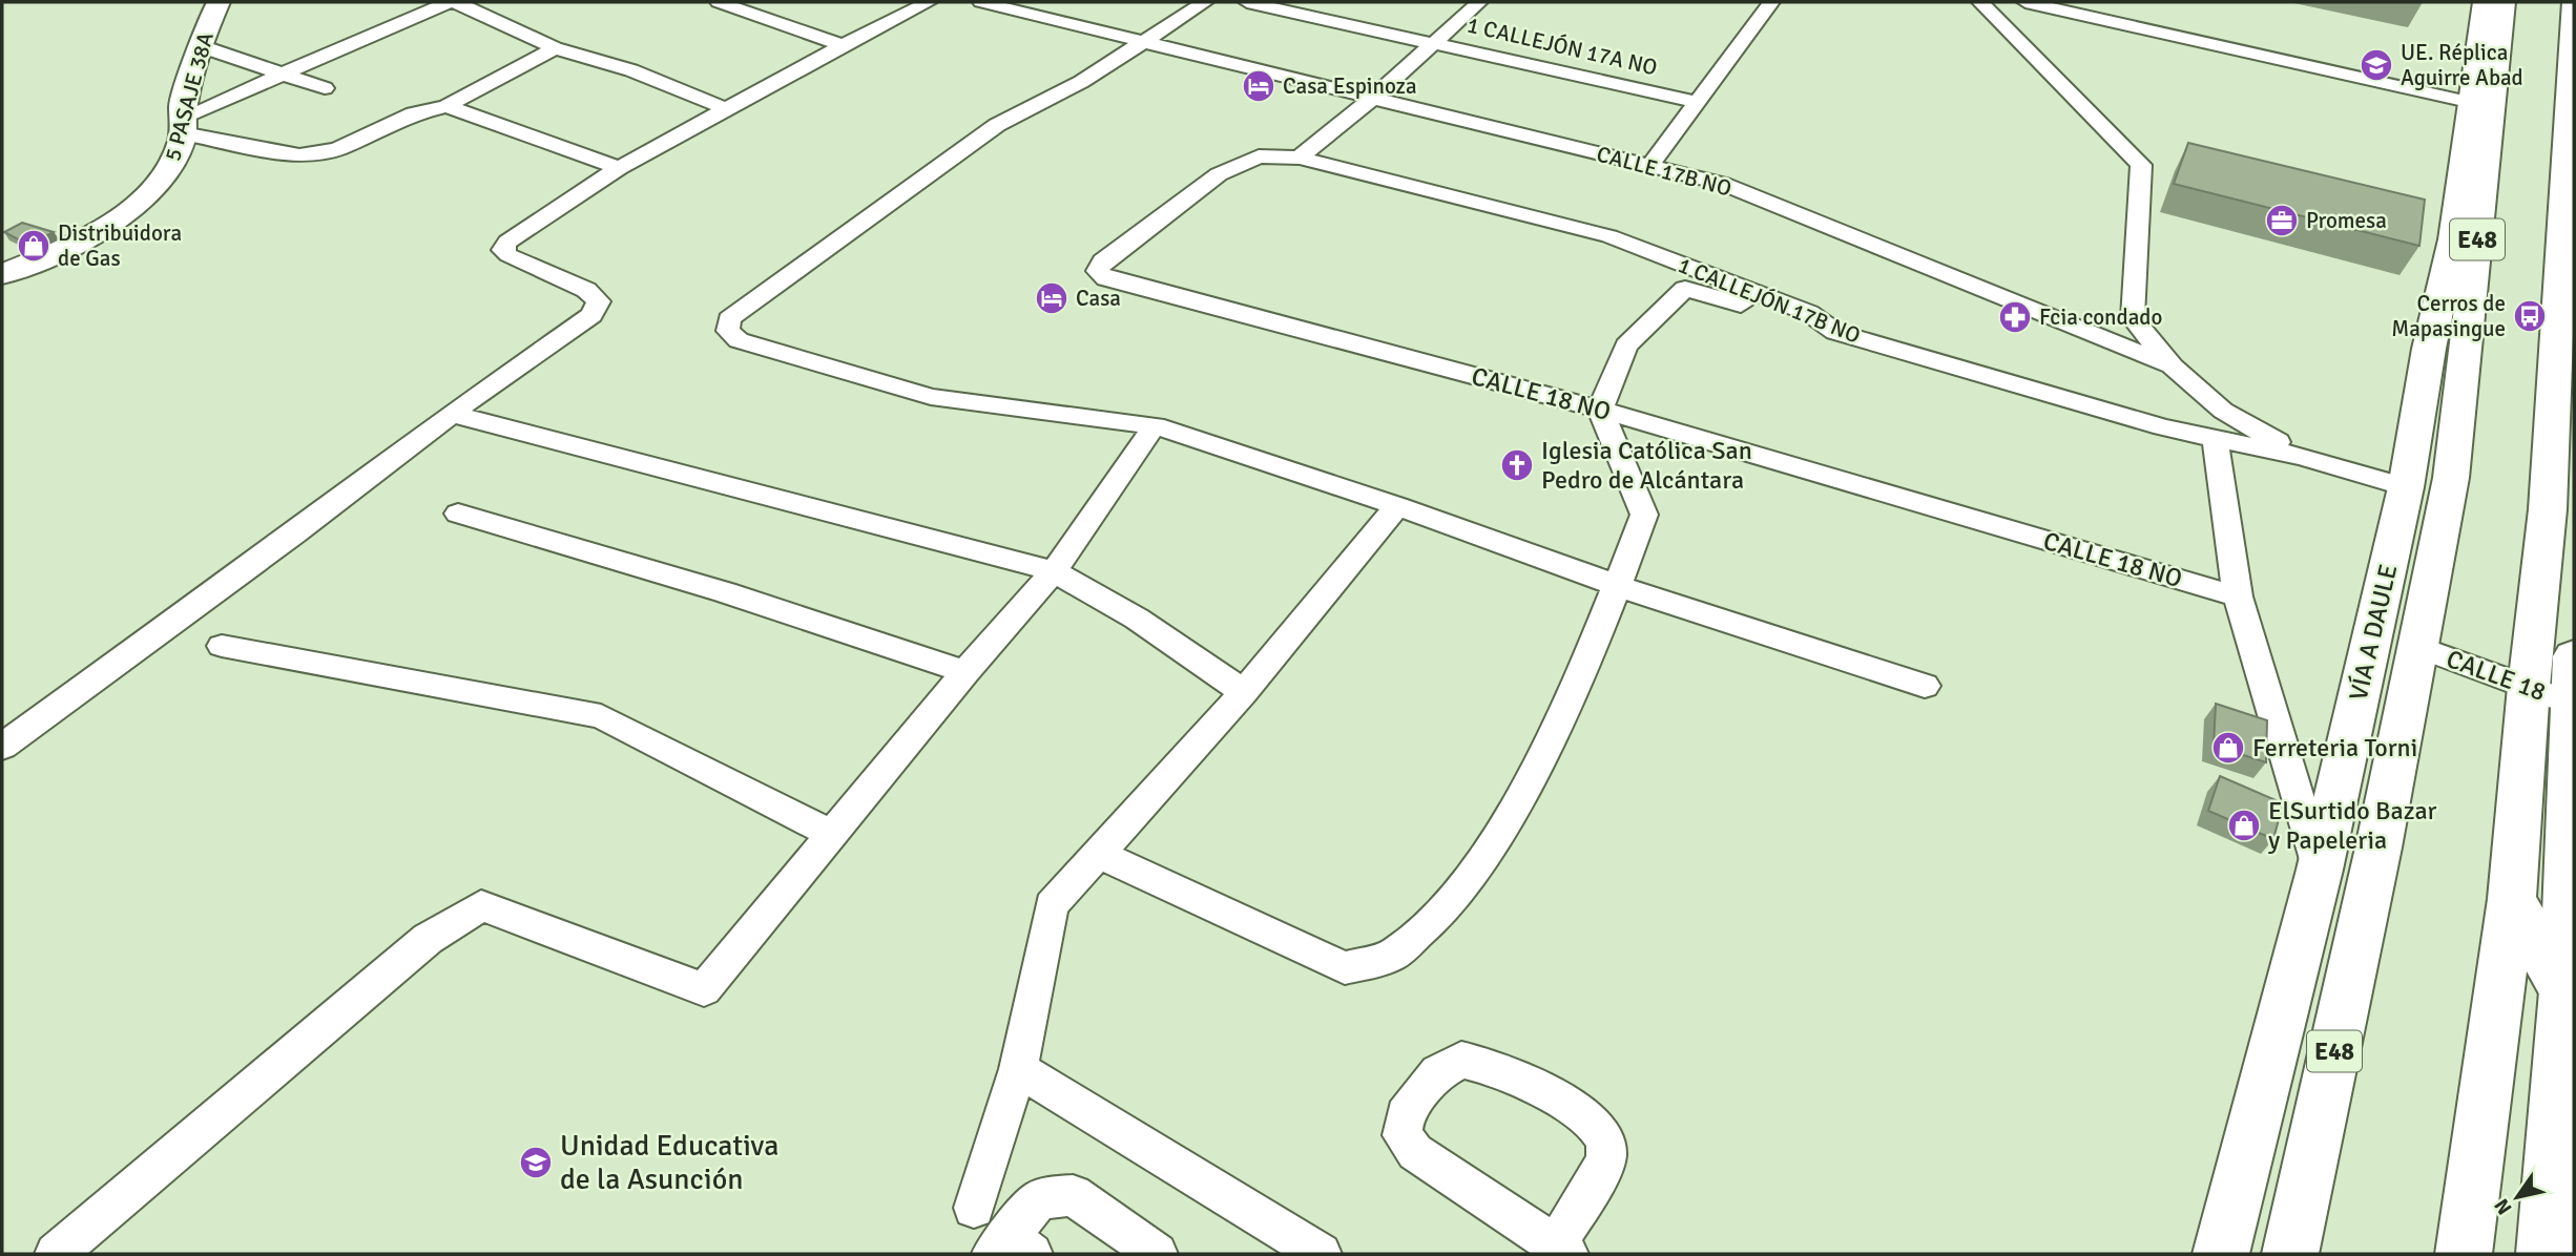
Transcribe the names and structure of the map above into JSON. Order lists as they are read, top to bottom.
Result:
{
  "streets": {
    "main road": ["5 PASAJE 38A", "E48", "VÍA A DAULE"],
    "street": [
      "1 CALLEJÓN 17A NO",
      "CALLE 17B NO",
      "1 CALLEJÓN 17B NO",
      "CALLE 18 NO",
      "CALLE 18"
    ]
  },
  "crossings": [
    ["CALLE 17B NO", "1 CALLEJÓN 17B NO"],
    ["1 CALLEJÓN 17B NO", "CALLE 18 NO"],
    ["1 CALLEJÓN 17B NO", "VÍA A DAULE"],
    ["VÍA A DAULE", "CALLE 18"]
  ],
  "places": {
    "school or university": ["UE. Réplica Aguirre Abad", "Unidad Educativa de la Asunción"],
    "hotel": ["Casa Espinoza", "Casa"],
    "office": ["Promesa"],
    "shop": ["Distribuidora de Gas", "Ferreteria Torni", "ElSurtido Bazar y Papeleria"],
    "bus stop": ["Cerros de Mapasingue"],
    "pharmacy": ["Fcia condado"],
    "church": ["Iglesia Católica San Pedro de Alcántara"]
  },
  "north": "bottom left"
}
